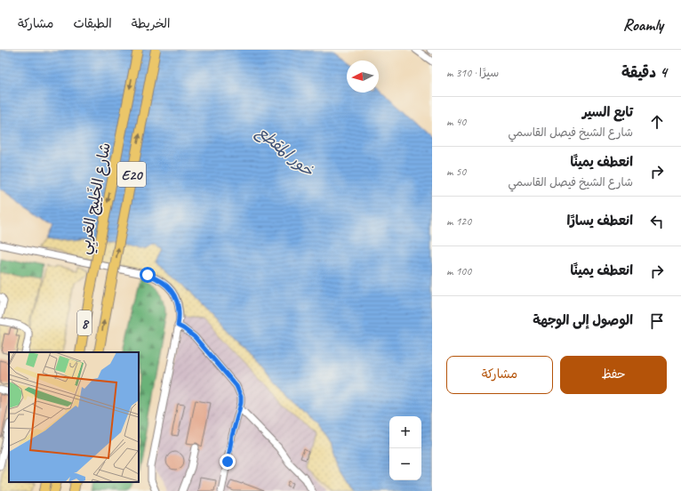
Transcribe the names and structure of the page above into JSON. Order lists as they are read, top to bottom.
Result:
{
  "streets": {
    "highway": ["E20", "شارع الخَلِيج العَربِي", "8"]
  },
  "crossings": [
    ["E20", "8"]
  ],
  "water": ["خور المقطع"],
  "north": "left",
  "page": {
    "header": "Roamly",
    "nav": ["الخريطة", "الطبقات", "مشاركة"],
    "heading": ["4 دقيقة", "سيرًا · 310 m"],
    "list": [
      ["تابع السير", "شارع الشيخ فيصل القاسمي", "40 m"],
      ["انعطف يمينًا", "شارع الشيخ فيصل القاسمي", "50 m"],
      ["انعطف يسارًا", "120 m"],
      ["انعطف يمينًا", "100 m"],
      "الوصول إلى الوجهة"
    ],
    "buttons": ["حفظ", "مشاركة"],
    "map_buttons": ["+", "−"]
  }
}
